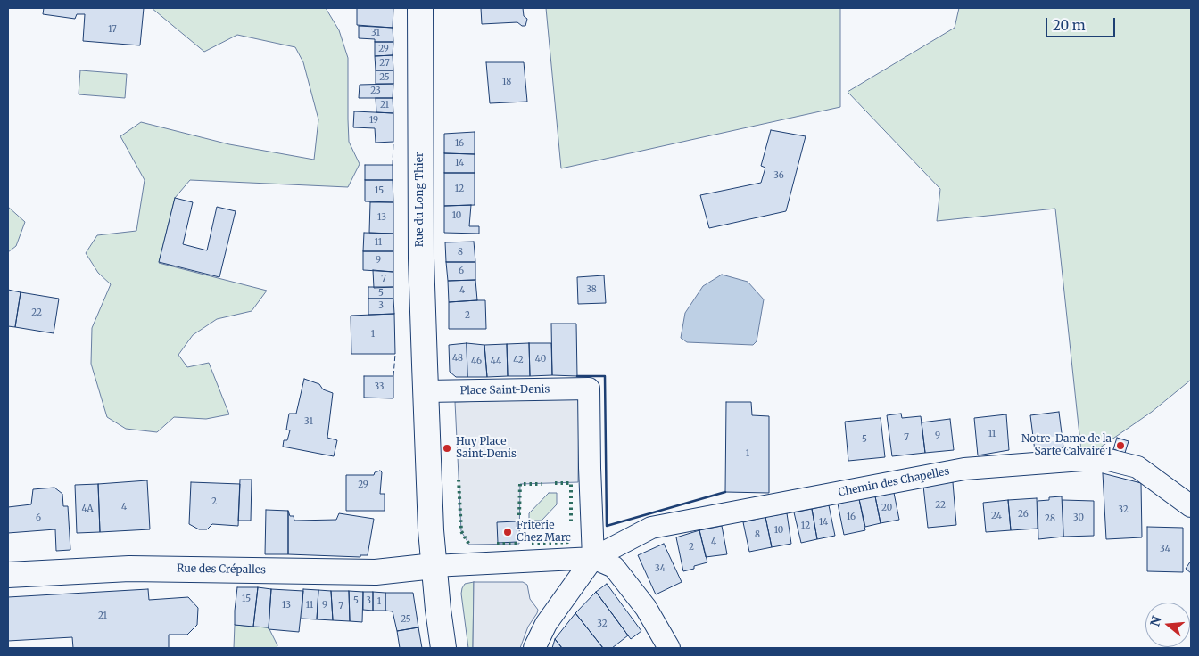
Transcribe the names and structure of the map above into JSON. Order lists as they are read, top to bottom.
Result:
{
  "streets": {
    "main road": ["Rue du Long Thier", "Rue des Crépalles"],
    "street": ["Place Saint-Denis", "Chemin des Chapelles"]
  },
  "crossings": [
    ["Rue du Long Thier", "Place Saint-Denis"],
    ["Place Saint-Denis", "Chemin des Chapelles"]
  ],
  "places": ["Notre-Dame de la Sarte Calvaire I", "Huy Place Saint-Denis", "Friterie Chez Marc"],
  "house_numbers": [
    "17",
    "31",
    "29",
    "27",
    "25",
    "18",
    "23",
    "21",
    "19",
    "16",
    "14",
    "36",
    "12",
    "15",
    "10",
    "13",
    "11",
    "8",
    "9",
    "6",
    "7",
    "38",
    "4",
    "5",
    "3",
    "22",
    "2",
    "1",
    "48",
    "40",
    "42",
    "46",
    "44",
    "33",
    "31",
    "11",
    "9",
    "7",
    "5",
    "1",
    "29",
    "2",
    "22",
    "4",
    "20",
    "4A",
    "32",
    "26",
    "24",
    "16",
    "6",
    "30",
    "28",
    "14",
    "12",
    "10",
    "8",
    "4",
    "2",
    "34",
    "34",
    "15",
    "5",
    "3",
    "1",
    "13",
    "11",
    "9",
    "7",
    "21",
    "25",
    "32"
  ],
  "scale_bar": "20 m",
  "north": "left"
}
